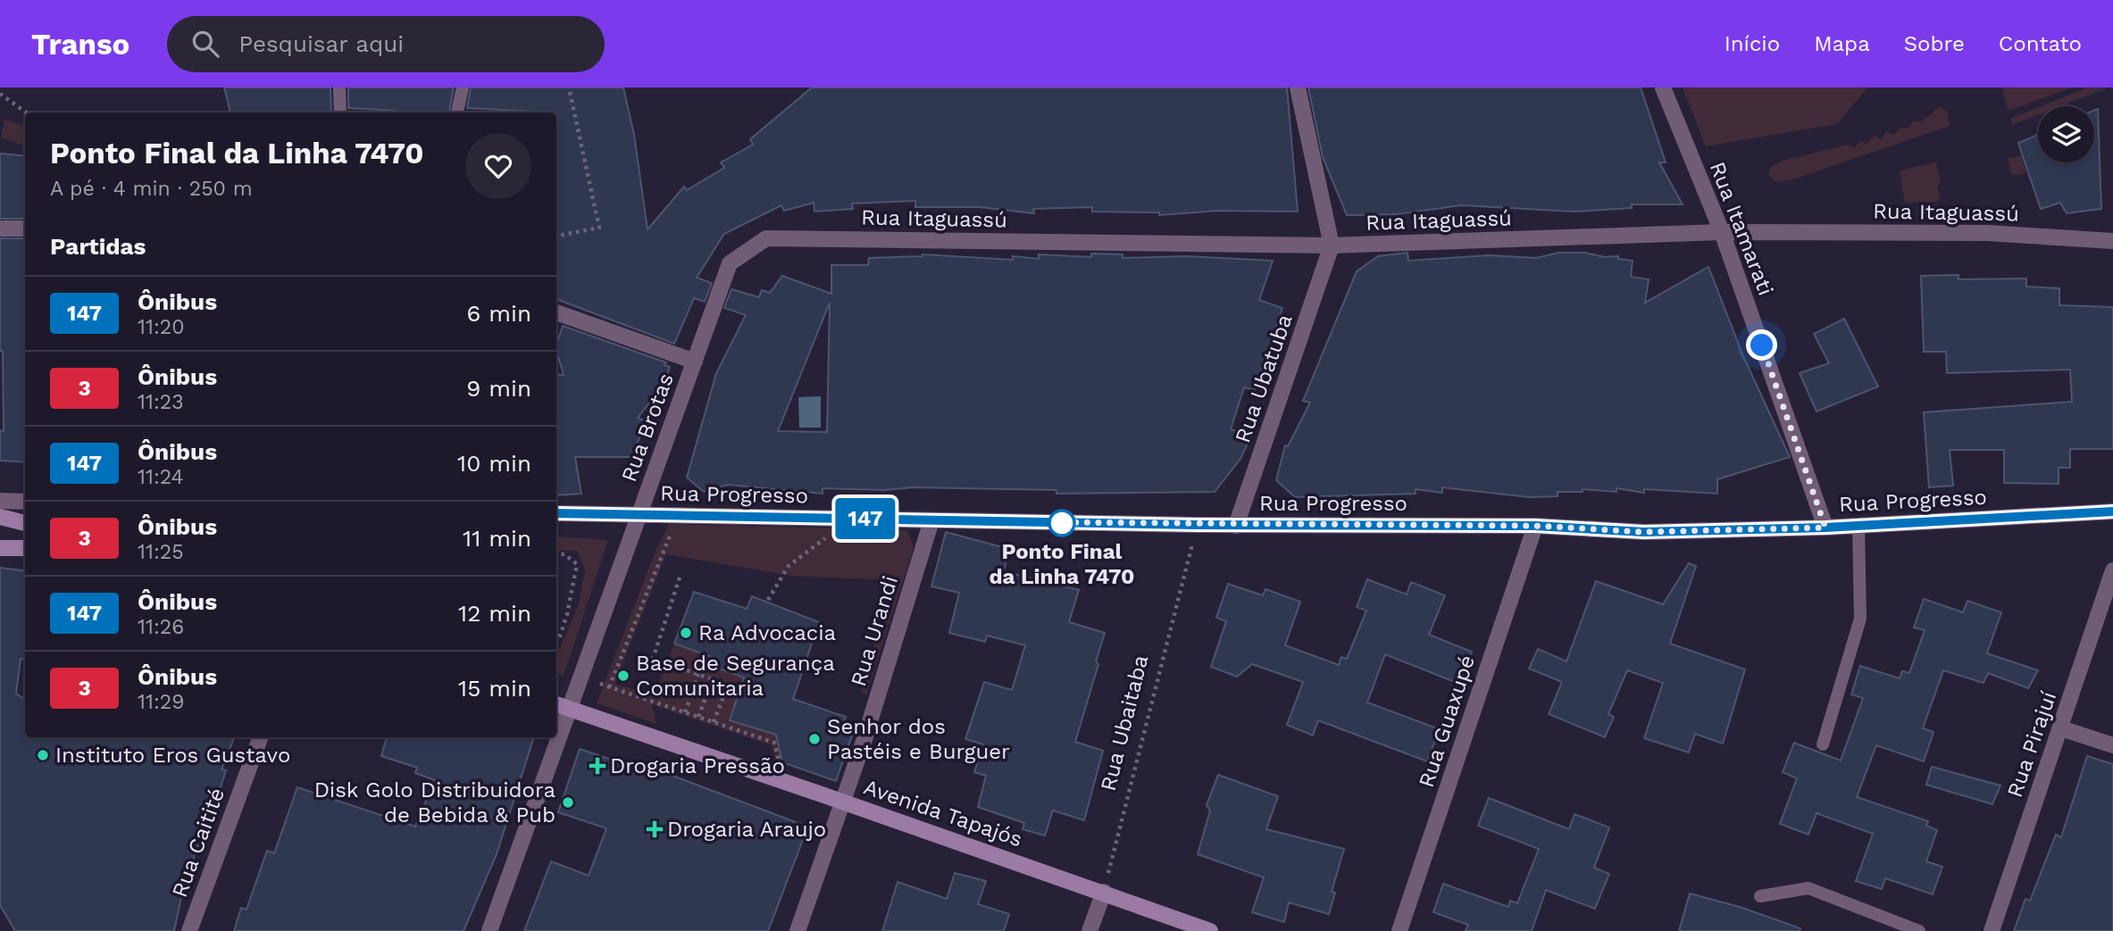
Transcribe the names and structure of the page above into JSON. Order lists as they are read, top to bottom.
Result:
{
  "streets": {
    "main road": ["Avenida Tapajós"],
    "street": [
      "Rua Itaguassú",
      "Rua Itamarati",
      "Rua Ubatuba",
      "Rua Brotas",
      "Rua Progresso",
      "Rua Urandi",
      "Rua Guaxupé",
      "Rua Pirajuí",
      "Rua Caitité"
    ],
    "path": ["Rua Ubaitaba"]
  },
  "crossings": [
    ["Rua Itaguassú", "Rua Itamarati"],
    ["Rua Itaguassú", "Rua Ubatuba"],
    ["Rua Itaguassú", "Rua Brotas"],
    ["Rua Itamarati", "Rua Progresso"],
    ["Rua Ubatuba", "Rua Progresso"],
    ["Rua Brotas", "Rua Progresso"],
    ["Rua Brotas", "Avenida Tapajós"],
    ["Rua Progresso", "Rua Urandi"],
    ["Rua Progresso", "Rua Guaxupé"],
    ["Rua Progresso", "Rua Ubaitaba"],
    ["Rua Urandi", "Avenida Tapajós"],
    ["Rua Ubaitaba", "Avenida Tapajós"]
  ],
  "places": {
    "other": [
      "Ponto Final da Linha 7470",
      "Ra Advocacia",
      "Base de Segurança Comunitaria",
      "Senhor dos Pastéis e Burguer",
      "Instituto Eros Gustavo",
      "Disk Golo Distribuidora de Bebida & Pub"
    ],
    "health": ["Drogaria Pressão", "Drogaria Araujo"]
  },
  "lines": ["bus line 147"],
  "page": {
    "header": "Transo",
    "search": "Pesquisar aqui",
    "nav": [
      "Início",
      "Mapa",
      "Sobre",
      "Contato"
    ],
    "on_map": "147",
    "heading": [
      ["Ponto Final da Linha 7470", "A pé · 4 min · 250 m"],
      "Partidas"
    ],
    "list": [
      {
        "mark": "147",
        "name": "Ônibus",
        "note": "11:20",
        "value": "6 min"
      },
      {
        "mark": "3",
        "name": "Ônibus",
        "note": "11:23",
        "value": "9 min"
      },
      {
        "mark": "147",
        "name": "Ônibus",
        "note": "11:24",
        "value": "10 min"
      },
      {
        "mark": "3",
        "name": "Ônibus",
        "note": "11:25",
        "value": "11 min"
      },
      {
        "mark": "147",
        "name": "Ônibus",
        "note": "11:26",
        "value": "12 min"
      },
      {
        "mark": "3",
        "name": "Ônibus",
        "note": "11:29",
        "value": "15 min"
      }
    ]
  }
}
